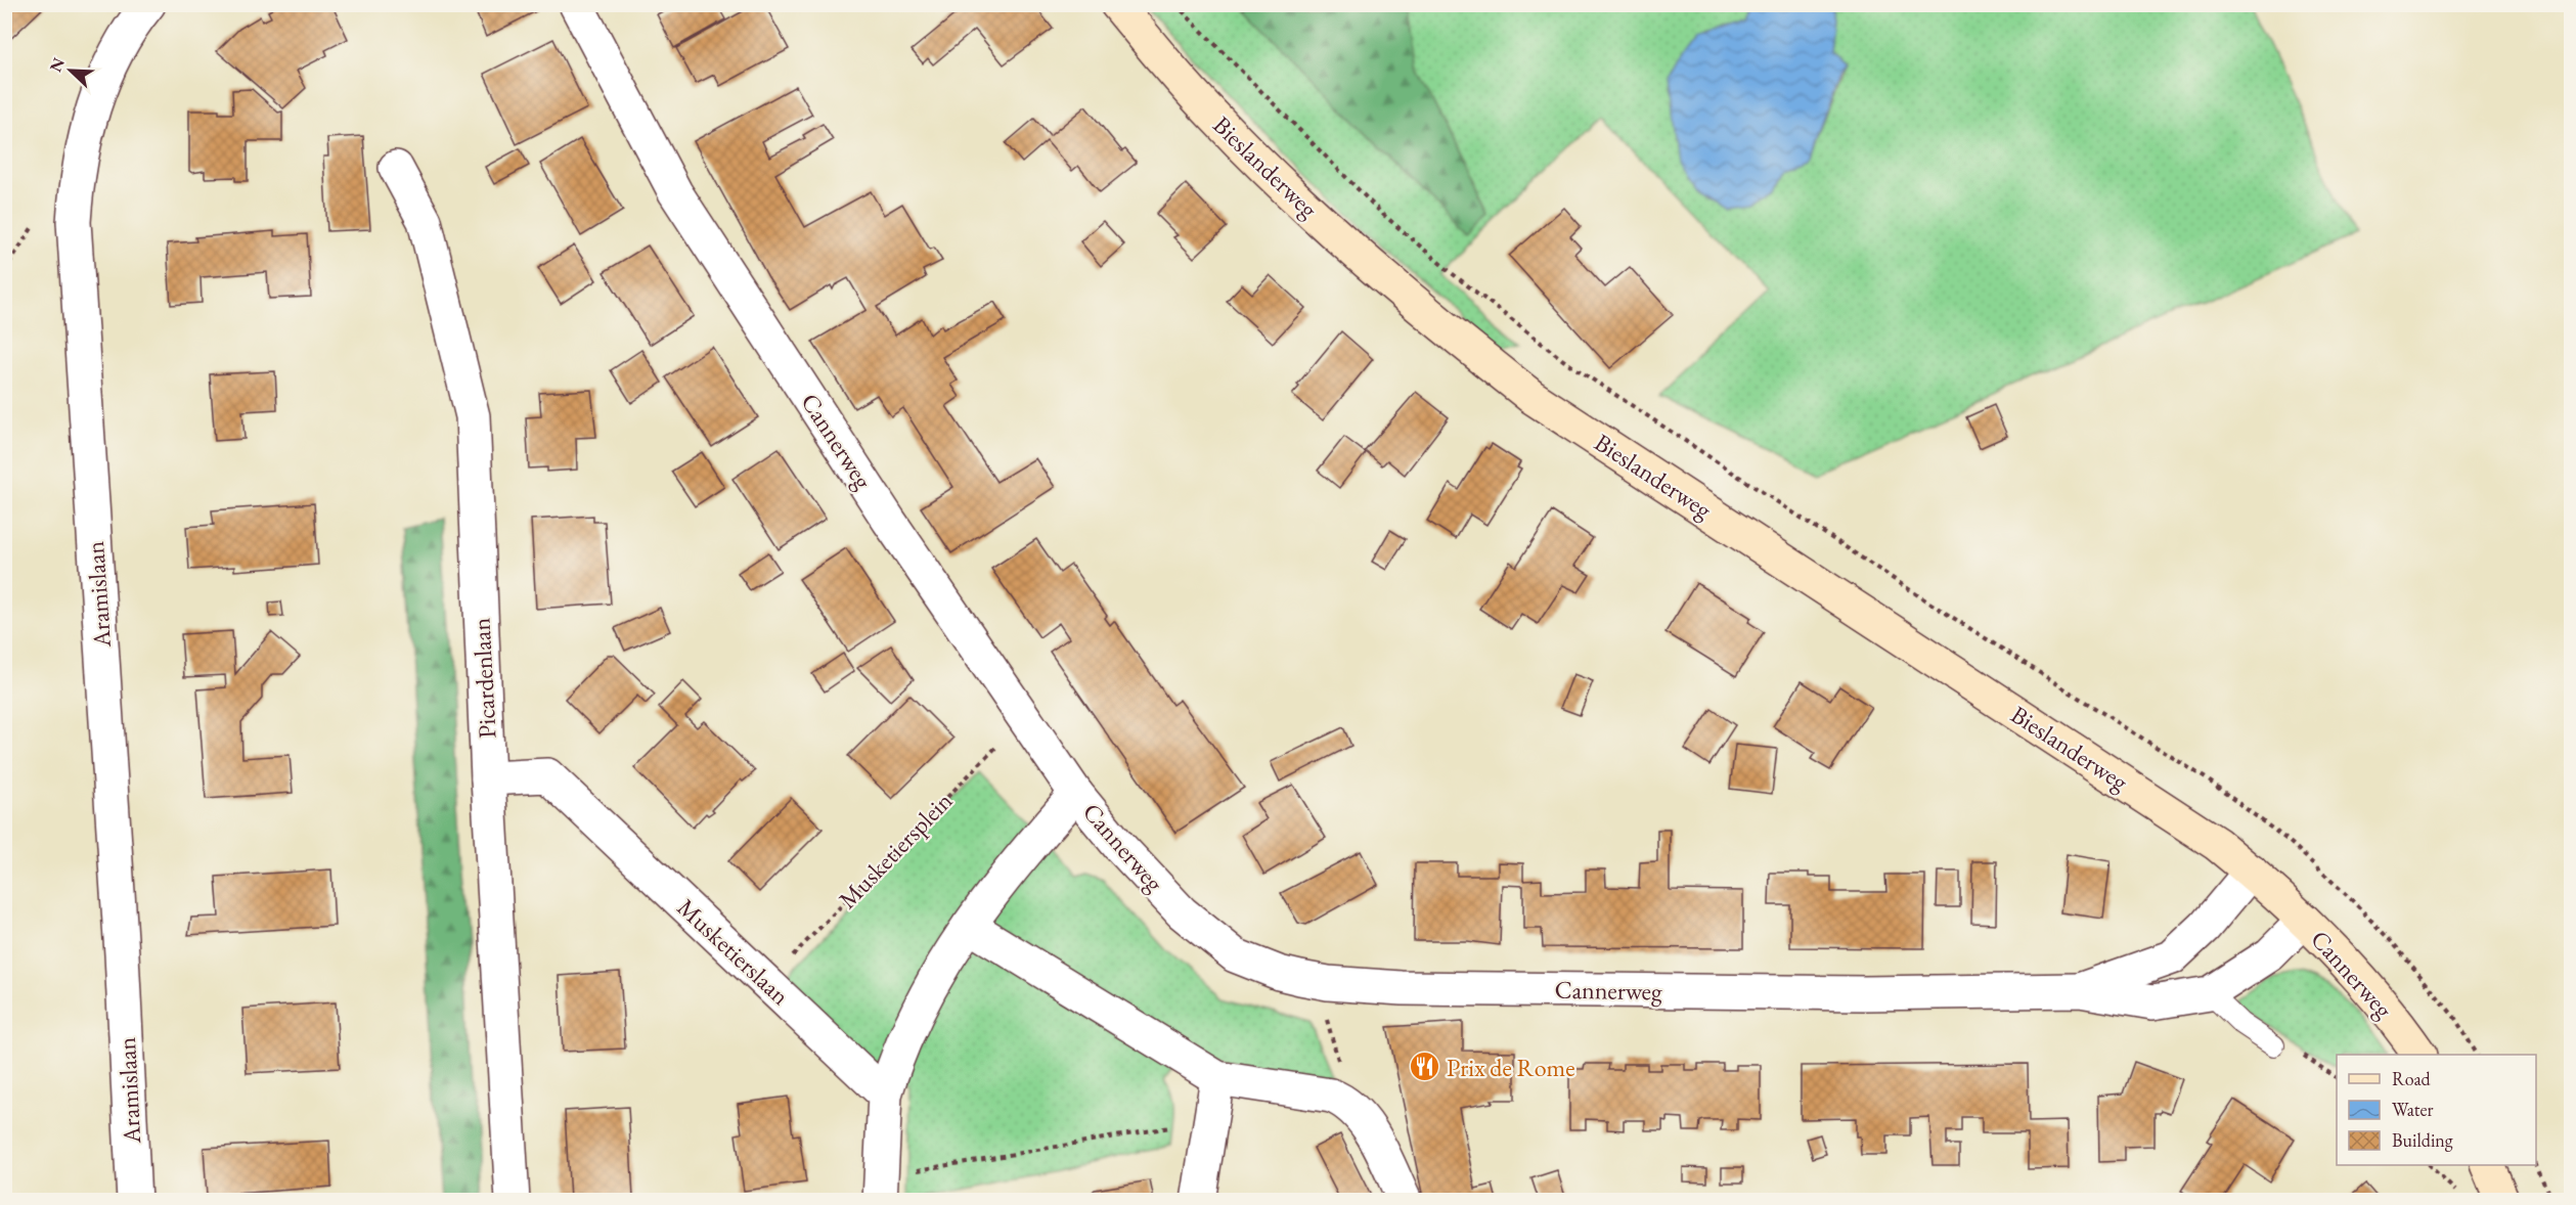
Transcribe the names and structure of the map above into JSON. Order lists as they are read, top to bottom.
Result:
{
  "streets": {
    "main road": ["Bieslanderweg", "Cannerweg"],
    "street": ["Aramislaan", "Picardenlaan", "Musketierslaan"],
    "path": ["Musketiersplein"]
  },
  "crossings": [
    ["Bieslanderweg", "Cannerweg"],
    ["Cannerweg", "Musketiersplein"],
    ["Picardenlaan", "Musketierslaan"],
    ["Musketiersplein", "Musketierslaan"]
  ],
  "places": {
    "restaurant": ["Prix de Rome"]
  },
  "legend": ["Road", "Water", "Building"],
  "north": "top left"
}
